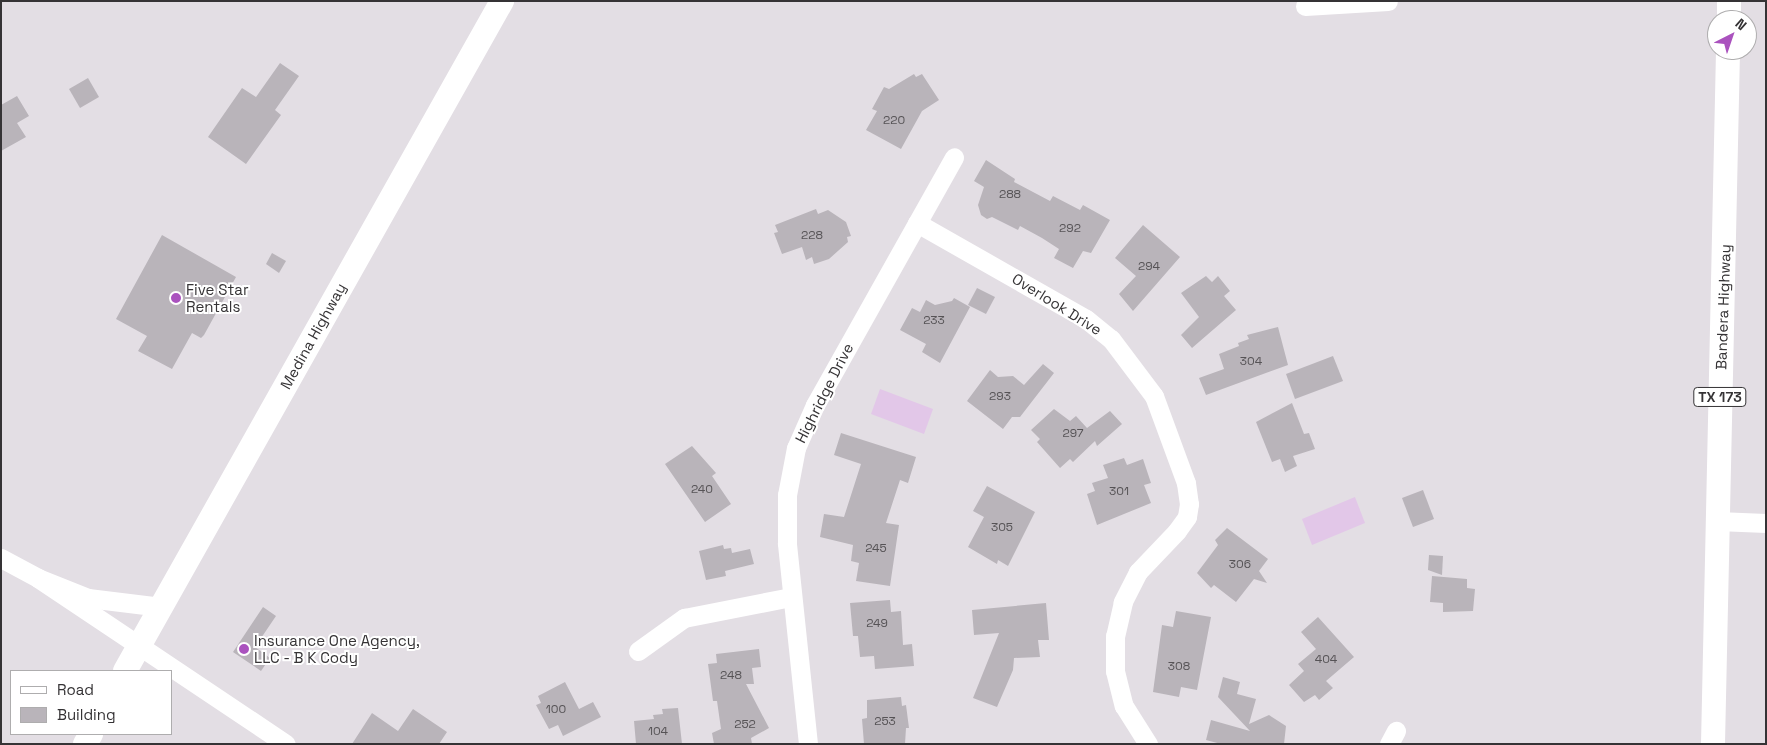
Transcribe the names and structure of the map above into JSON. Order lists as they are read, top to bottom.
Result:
{
  "streets": {
    "main road": ["Bandera Highway", "Medina Highway", "TX 173"],
    "street": ["Overlook Drive", "Highridge Drive"]
  },
  "crossings": [
    ["Overlook Drive", "Highridge Drive"]
  ],
  "places": ["Five Star Rentals", "Insurance One Agency, LLC - B K Cody"],
  "house_numbers": [
    "220",
    "288",
    "292",
    "228",
    "294",
    "233",
    "304",
    "293",
    "297",
    "240",
    "301",
    "305",
    "245",
    "306",
    "249",
    "404",
    "308",
    "248",
    "100",
    "253",
    "252",
    "104"
  ],
  "legend": ["Road", "Building"],
  "north": "top right"
}
